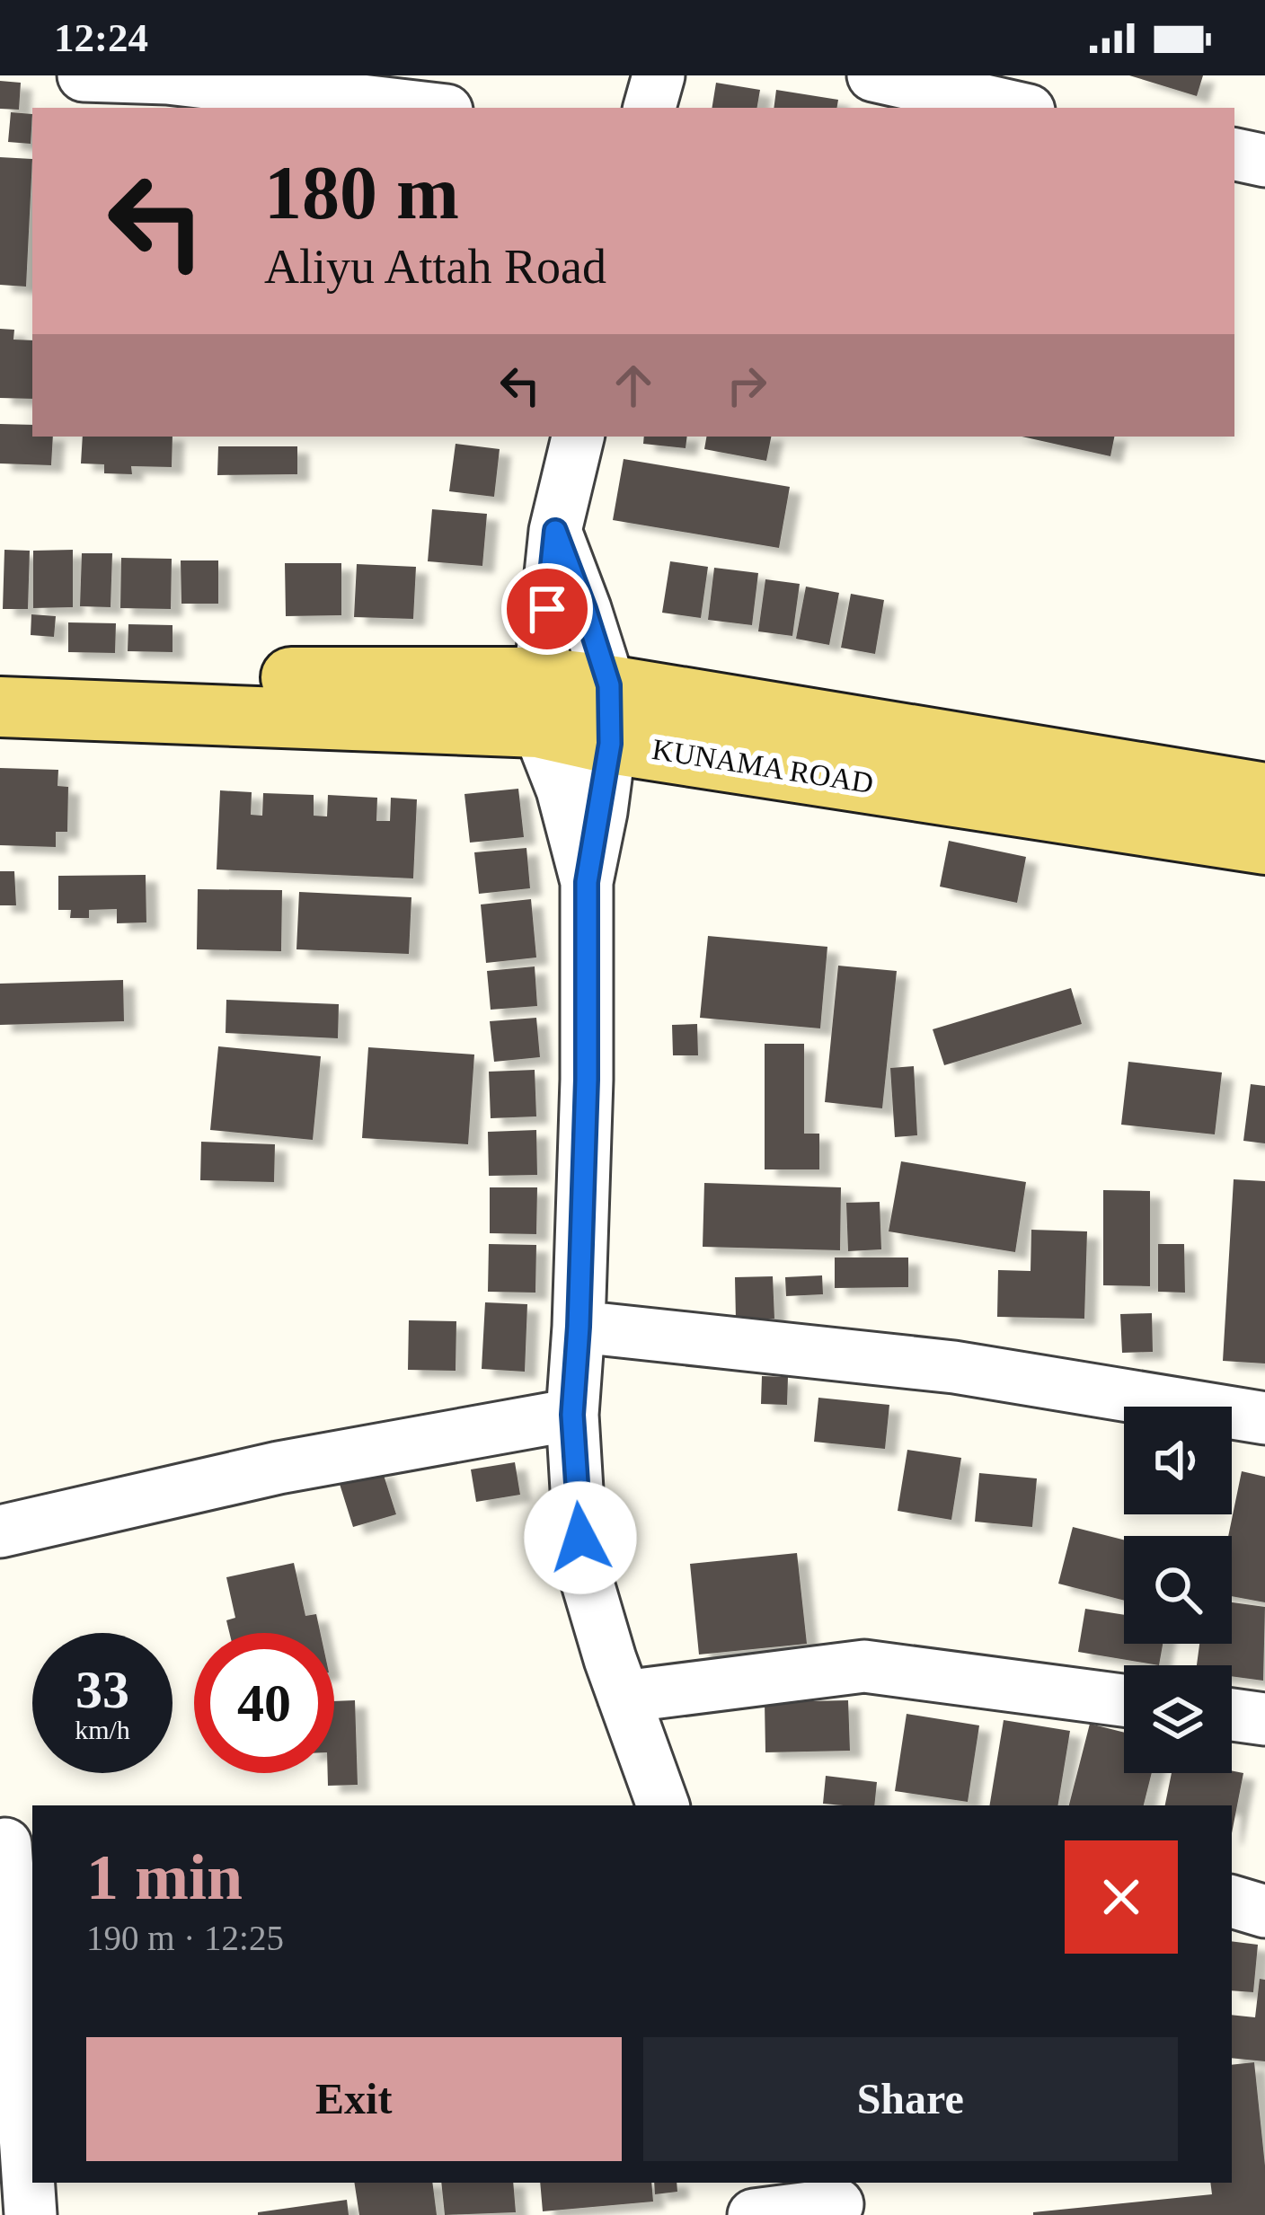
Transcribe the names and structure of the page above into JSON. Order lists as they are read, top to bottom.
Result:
{
  "streets": {
    "main road": ["KUNAMA ROAD"]
  },
  "page": {
    "status": "12:24",
    "turn": ["180 m", "Aliyu Attah Road"],
    "speed": "33 km/h",
    "limit": "40",
    "heading": ["1 min", "190 m · 12:25"],
    "buttons": ["Exit", "Share"]
  }
}
